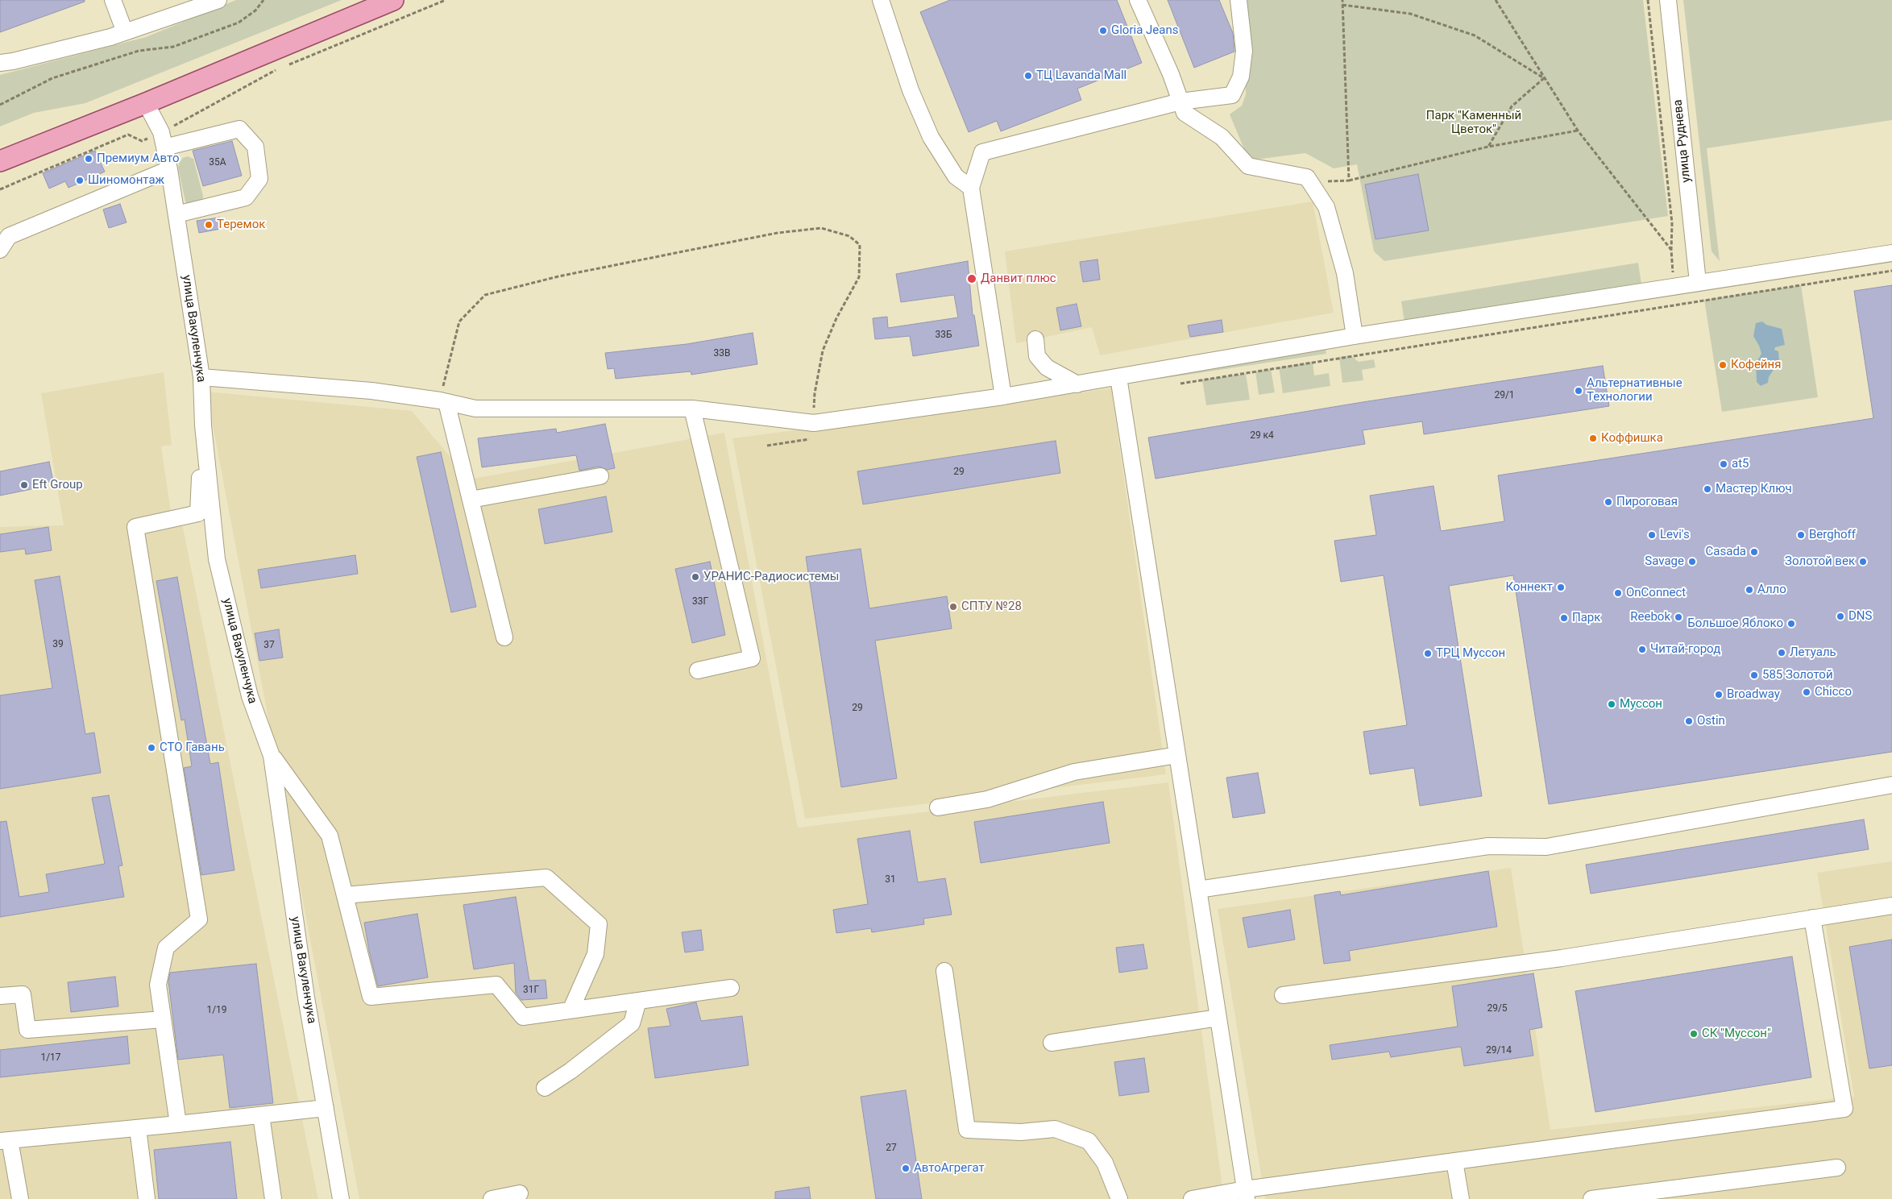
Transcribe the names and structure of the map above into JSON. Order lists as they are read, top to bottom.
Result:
{
  "streets": {
    "street": ["улица Руднева", "улица Вакуленчука"]
  },
  "parks": ["Парк \"Каменный Цветок\""],
  "places": [
    "Gloria Jeans",
    "ТЦ Lavanda Mall",
    "Премиум Авто",
    "Шиномонтаж",
    "Теремок",
    "Данвит плюс",
    "Кофейня",
    "Альтернативные Технологии",
    "Коффишка",
    "at5",
    "Eft Group",
    "Мастер Ключ",
    "Пироговая",
    "Levi's",
    "Berghoff",
    "Casada",
    "Savage",
    "Золотой век",
    "УРАНИС-Радиосистемы",
    "Коннект",
    "Алло",
    "OnConnect",
    "СПТУ №28",
    "DNS",
    "Reebok",
    "Парк",
    "Большое Яблоко",
    "Читай-город",
    "Летуаль",
    "ТРЦ Муссон",
    "585 Золотой",
    "Chicco",
    "Broadway",
    "Муссон",
    "Ostin",
    "СТО Гавань",
    "СК \"Муссон\"",
    "АвтоАгрегат"
  ],
  "house_numbers": [
    "35А",
    "33Б",
    "33В",
    "29/1",
    "29 к4",
    "29",
    "33Г",
    "39",
    "37",
    "29",
    "31",
    "31Г",
    "29/5",
    "1/19",
    "29/14",
    "1/17",
    "27"
  ]
}
